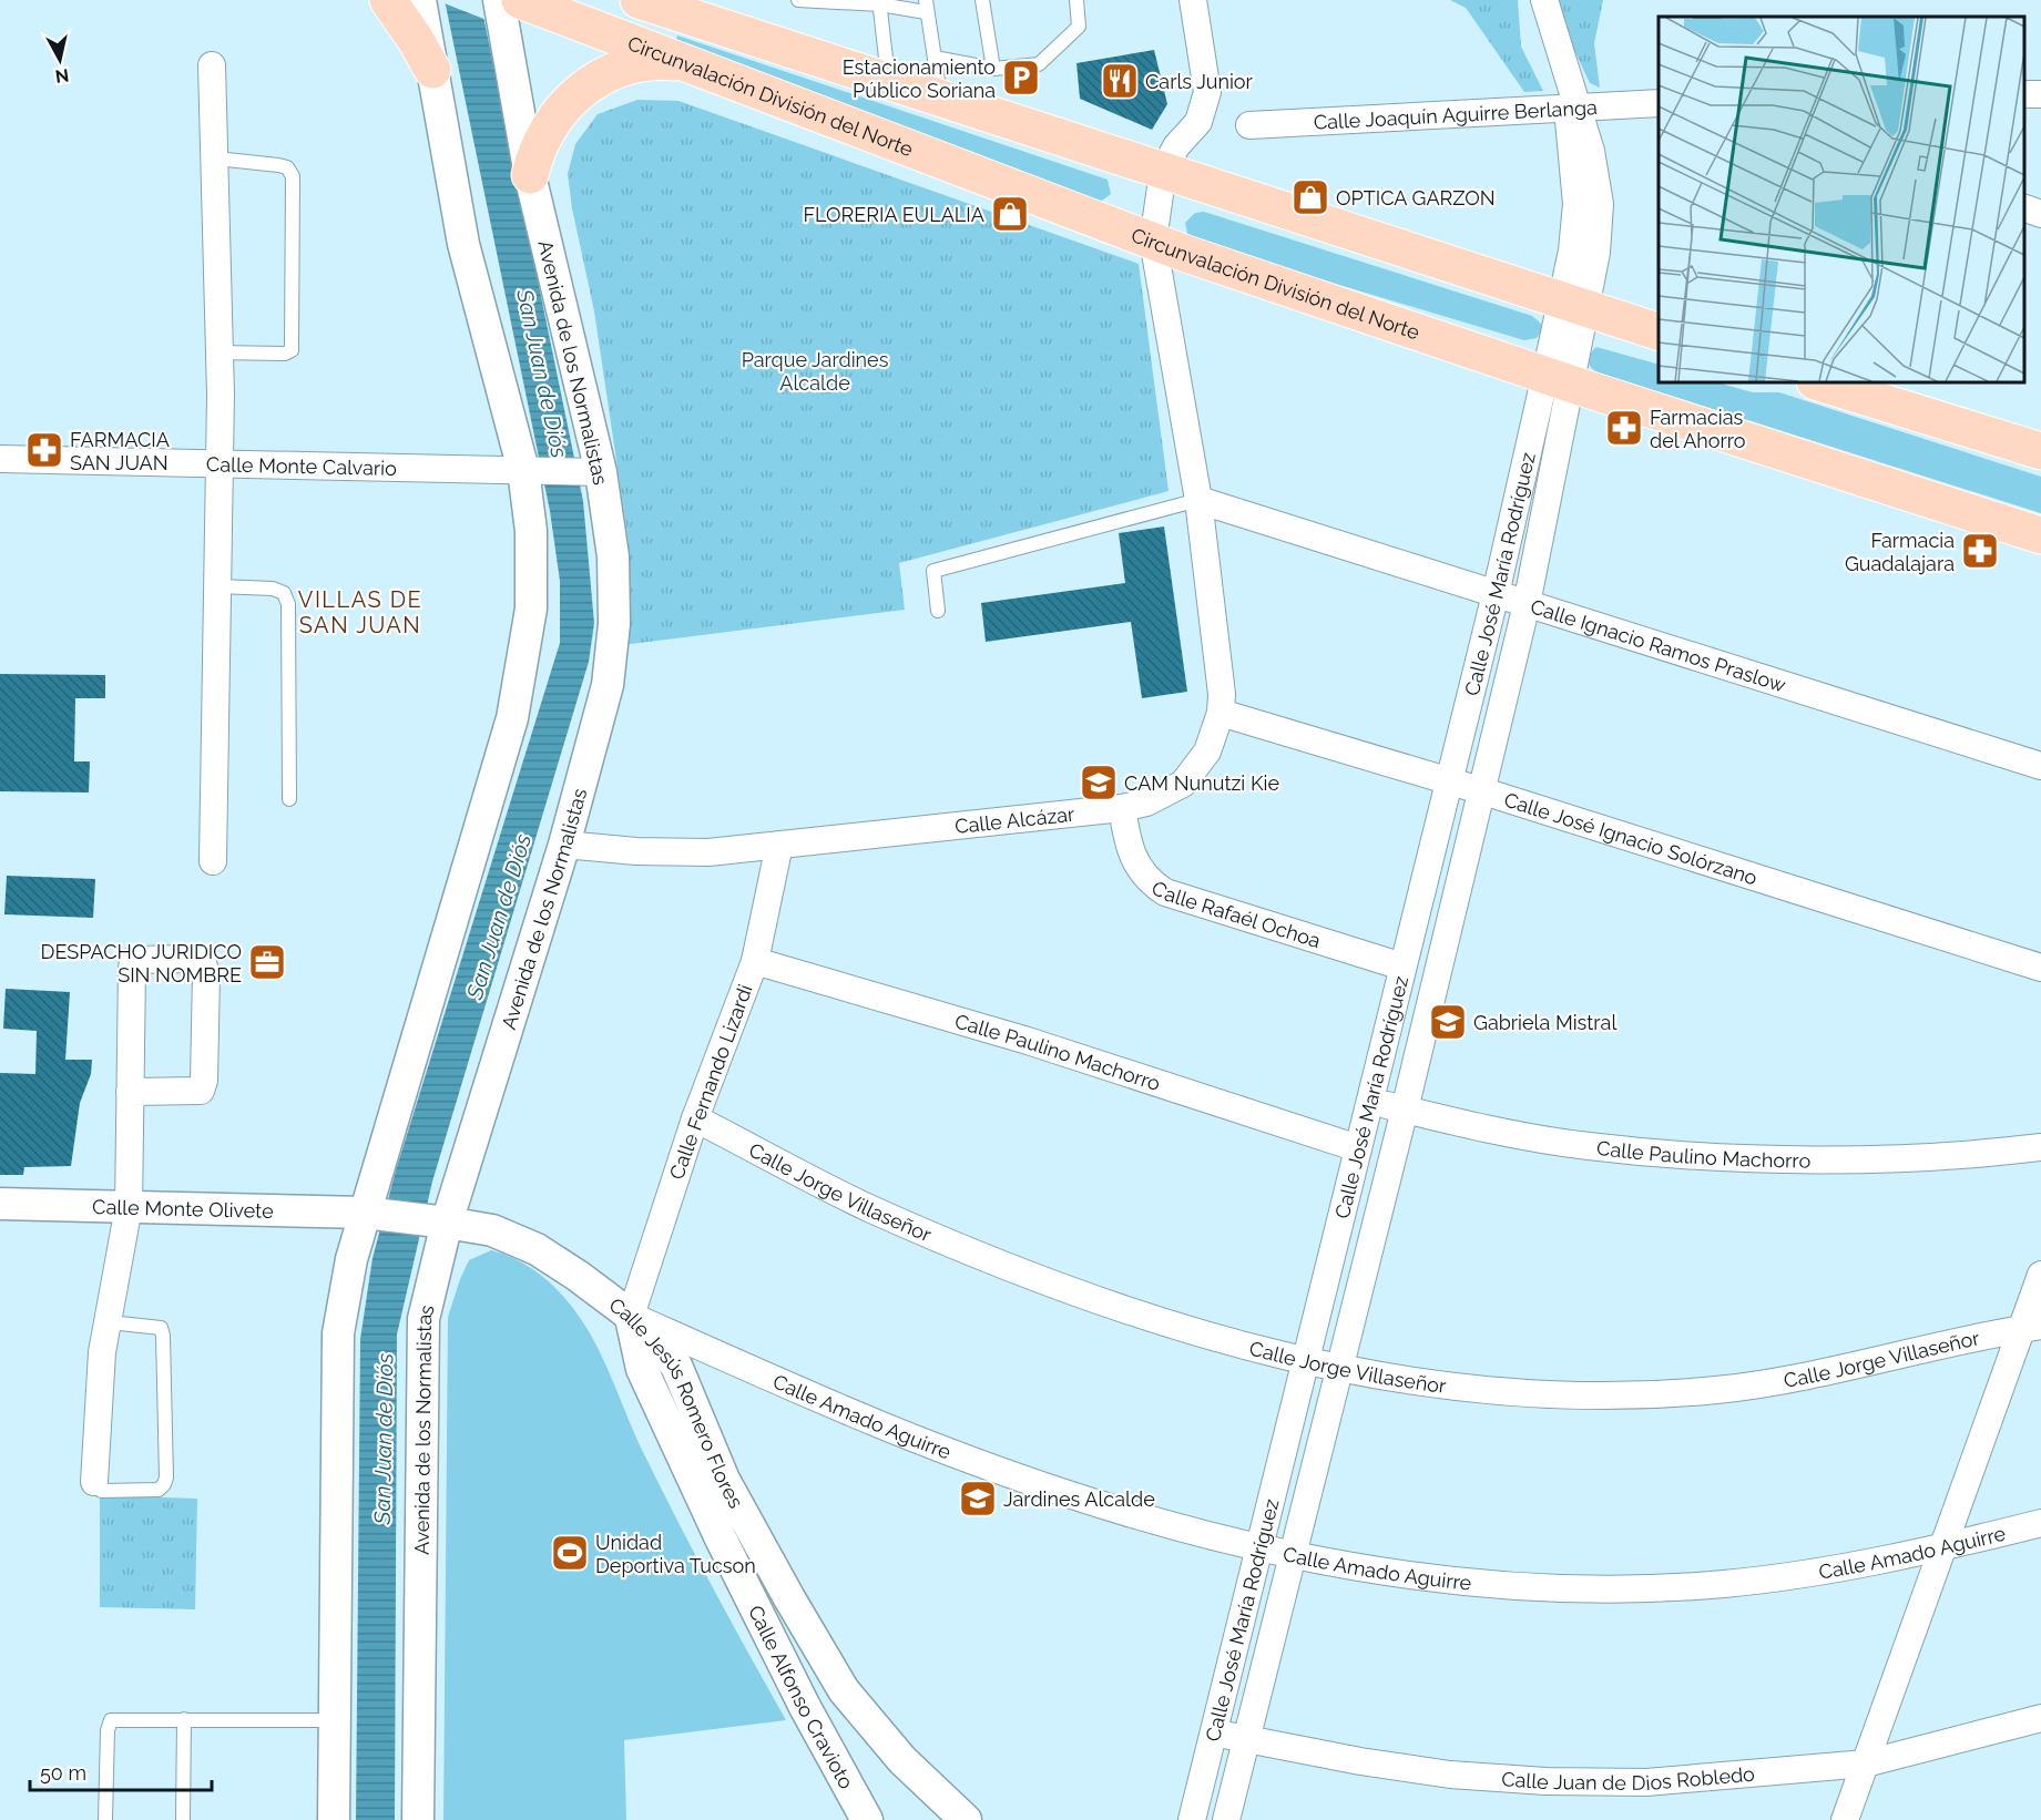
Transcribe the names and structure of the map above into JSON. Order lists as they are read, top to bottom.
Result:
{
  "streets": {
    "main road": ["Circunvalación División del Norte"],
    "street": [
      "Calle Joaquín Aguirre Berlanga",
      "Avenida de los Normalistas",
      "Calle Monte Calvario",
      "Calle José María Rodríguez",
      "Calle Ignacio Ramos Praslow",
      "Calle Alcázar",
      "Calle José Ignacio Solórzano",
      "Calle Rafaél Ochoa",
      "Calle Paulino Machorro",
      "Calle Fernando Lizardi",
      "Calle Jorge Villaseñor",
      "Calle Monte Olivete",
      "Calle Jesús Romero Flores",
      "Calle Amado Aguirre",
      "Calle Alfonso Cravioto",
      "Calle Juan de Dios Robledo"
    ]
  },
  "crossings": [
    ["Circunvalación División del Norte", "Calle José María Rodríguez"],
    ["Circunvalación División del Norte", "Calle Alcázar"],
    ["Avenida de los Normalistas", "Calle Monte Calvario"],
    ["Avenida de los Normalistas", "Calle Alcázar"],
    ["Avenida de los Normalistas", "Calle Jesús Romero Flores"],
    ["Calle José María Rodríguez", "Calle Ignacio Ramos Praslow"],
    ["Calle José María Rodríguez", "Calle José Ignacio Solórzano"],
    ["Calle José María Rodríguez", "Calle Rafaél Ochoa"],
    ["Calle José María Rodríguez", "Calle Paulino Machorro"],
    ["Calle José María Rodríguez", "Calle Jorge Villaseñor"],
    ["Calle José María Rodríguez", "Calle Amado Aguirre"],
    ["Calle José María Rodríguez", "Calle Juan de Dios Robledo"],
    ["Calle Ignacio Ramos Praslow", "Calle Alcázar"],
    ["Calle Alcázar", "Calle José Ignacio Solórzano"],
    ["Calle Alcázar", "Calle Rafaél Ochoa"],
    ["Calle Alcázar", "Calle Fernando Lizardi"],
    ["Calle Paulino Machorro", "Calle Fernando Lizardi"],
    ["Calle Fernando Lizardi", "Calle Jorge Villaseñor"],
    ["Calle Fernando Lizardi", "Calle Jesús Romero Flores"],
    ["Calle Fernando Lizardi", "Calle Amado Aguirre"],
    ["Calle Fernando Lizardi", "Calle Alfonso Cravioto"],
    ["Calle Monte Olivete", "Calle Jesús Romero Flores"],
    ["Calle Jesús Romero Flores", "Calle Amado Aguirre"],
    ["Calle Jesús Romero Flores", "Calle Alfonso Cravioto"],
    ["Calle Amado Aguirre", "Calle Alfonso Cravioto"]
  ],
  "districts": ["VILLAS DE SAN JUAN"],
  "water": ["San Juan de Diós"],
  "parks": ["Parque Jardines Alcalde"],
  "places": {
    "parking": ["Estacionamiento Público Soriana"],
    "restaurant": ["Carls Junior"],
    "shop": ["OPTICA GARZON", "FLORERIA EULALIA"],
    "pharmacy": ["Farmacias del Ahorro", "FARMACIA SAN JUAN", "Farmacia Guadalajara"],
    "school or university": ["CAM Nunutzi Kie", "Gabriela Mistral", "Jardines Alcalde"],
    "office": ["DESPACHO JURIDICO SIN NOMBRE"],
    "sports": ["Unidad Deportiva Tucson"]
  },
  "scale_bar": "50 m",
  "north": "bottom"
}
